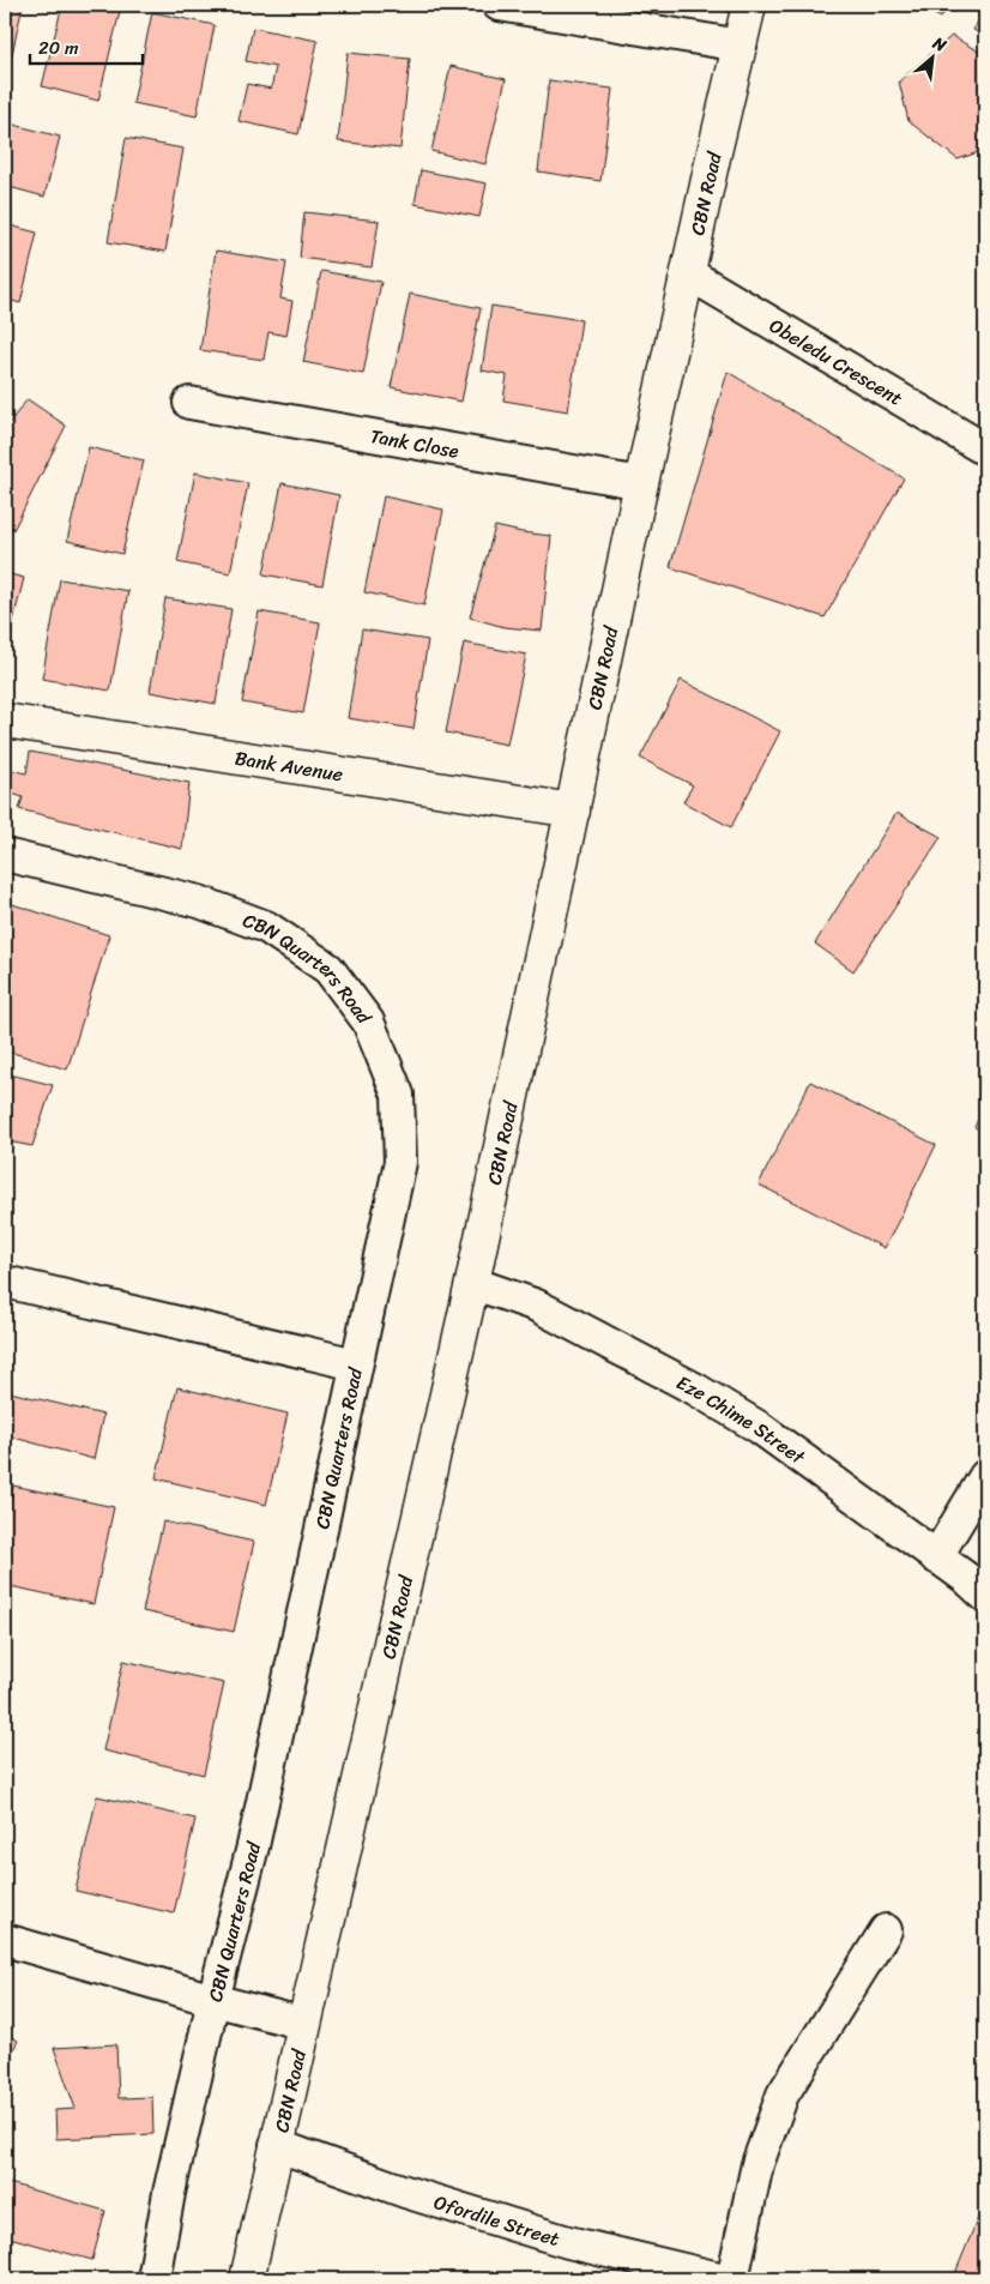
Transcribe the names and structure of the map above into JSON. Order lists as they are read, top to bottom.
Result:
{
  "streets": {
    "main road": ["CBN Road", "Bank Avenue"],
    "street": [
      "Obeledu Crescent",
      "Tank Close",
      "CBN Quarters Road",
      "Eze Chime Street",
      "Ofordile Street"
    ]
  },
  "crossings": [
    ["CBN Road", "Obeledu Crescent"],
    ["CBN Road", "Tank Close"],
    ["CBN Road", "Bank Avenue"],
    ["CBN Road", "Eze Chime Street"],
    ["CBN Road", "Ofordile Street"]
  ],
  "scale_bar": "20 m",
  "north": "top right"
}
